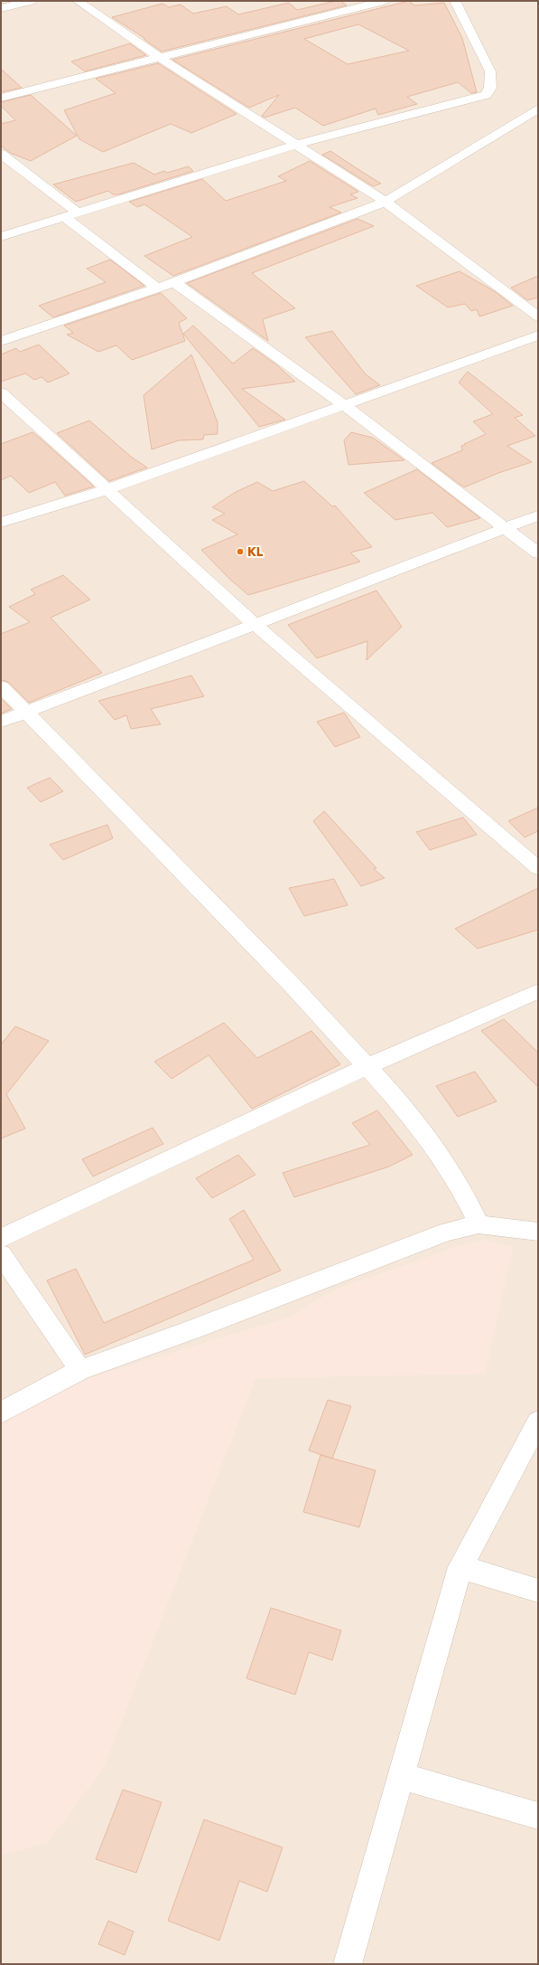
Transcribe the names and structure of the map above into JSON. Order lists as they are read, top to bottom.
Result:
{
  "places": ["KL"]
}
